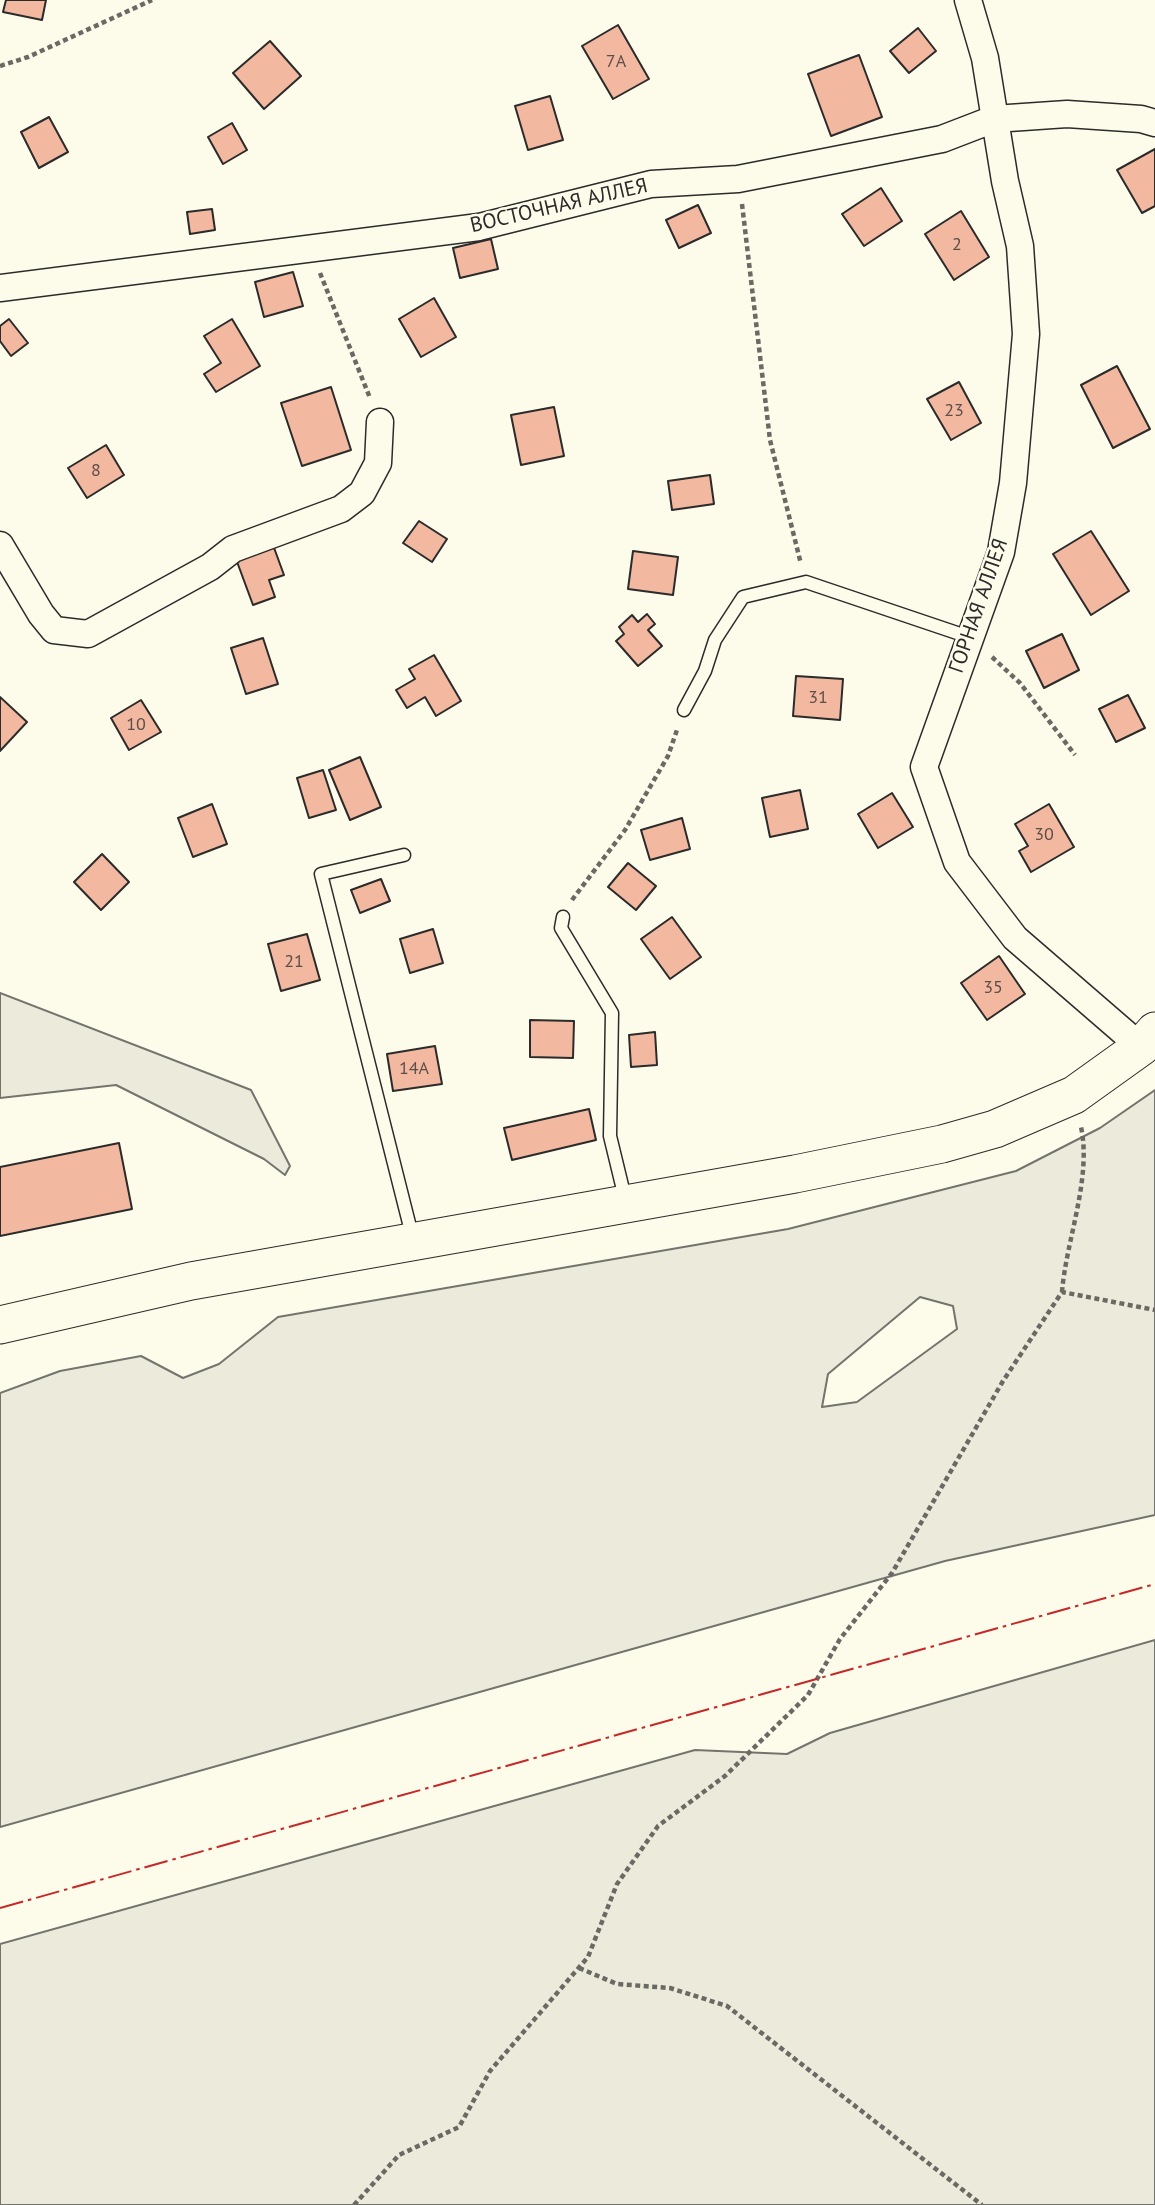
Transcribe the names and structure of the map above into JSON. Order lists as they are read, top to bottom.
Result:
{
  "streets": {
    "street": ["ВОСТОЧНАЯ АЛЛЕЯ", "ГОРНАЯ АЛЛЕЯ"]
  },
  "crossings": [
    ["ВОСТОЧНАЯ АЛЛЕЯ", "ГОРНАЯ АЛЛЕЯ"]
  ],
  "house_numbers": [
    "7А",
    "2",
    "23",
    "8",
    "31",
    "10",
    "30",
    "21",
    "35",
    "14А"
  ]
}
